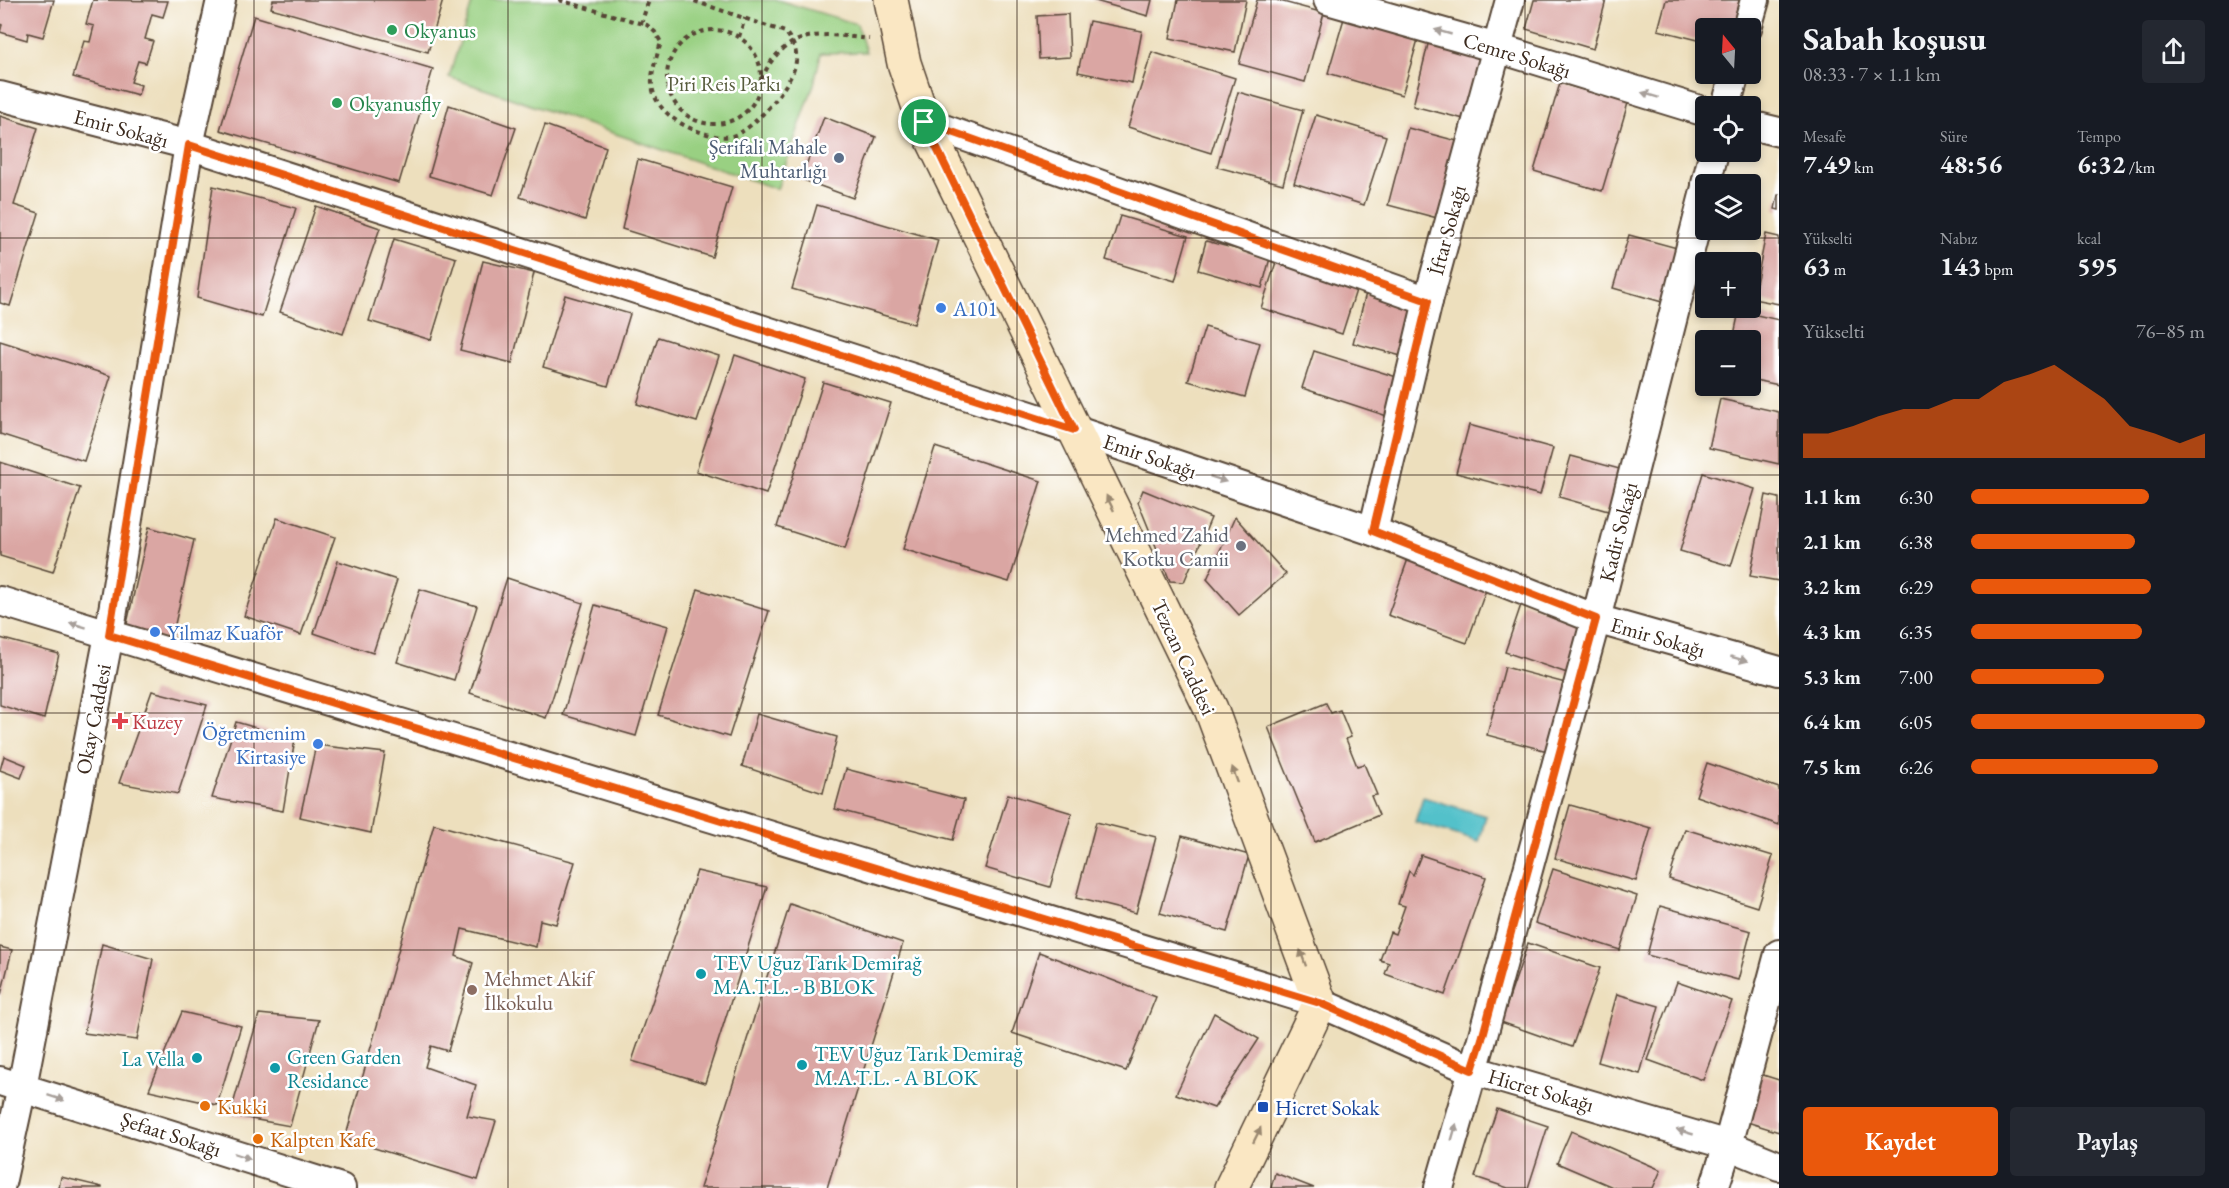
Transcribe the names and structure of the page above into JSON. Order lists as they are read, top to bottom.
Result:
{
  "streets": {
    "street": [
      "Cemre Sokağı",
      "Emir Sokağı",
      "İftar Sokağı",
      "Kadir Sokağı",
      "Tezcan Caddesi",
      "Okay Caddesi",
      "Hicret Sokağı",
      "Şefaat Sokağı"
    ]
  },
  "crossings": [
    ["Cemre Sokağı", "İftar Sokağı"],
    ["Emir Sokağı", "İftar Sokağı"],
    ["Emir Sokağı", "Kadir Sokağı"],
    ["Emir Sokağı", "Tezcan Caddesi"],
    ["Emir Sokağı", "Okay Caddesi"],
    ["Kadir Sokağı", "Hicret Sokağı"],
    ["Tezcan Caddesi", "Hicret Sokağı"],
    ["Okay Caddesi", "Hicret Sokağı"],
    ["Okay Caddesi", "Şefaat Sokağı"]
  ],
  "one_way": ["Cemre Sokağı", "Tezcan Caddesi", "Şefaat Sokağı"],
  "parks": ["Piri Reis Parkı"],
  "places": {
    "other": [
      "Okyanus",
      "Okyanusfly",
      "Şerifali Mahale Muhtarlığı",
      "A101",
      "Mehmed Zahid Kotku Camii",
      "Yilmaz Kuaför",
      "Öğretmenim Kirtasiye",
      "TEV Uğuz Tarık Demirağ M.A.T.L. - B BLOK",
      "Mehmet Akif İlkokulu",
      "La Vella",
      "TEV Uğuz Tarık Demirağ M.A.T.L. - A BLOK",
      "Green Garden Residance",
      "Kukki",
      "Kalpten Kafe"
    ],
    "health": ["Kuzey"],
    "transit": ["Hicret Sokak"]
  },
  "north": "top",
  "page": {
    "heading": ["Sabah koşusu", "08:33 · 7 × 1.1 km"],
    "map_buttons": ["+", "−"],
    "stats": [
      ["Mesafe", "7.49 km"],
      ["Süre", "48:56"],
      ["Tempo", "6:32 /km"],
      ["Yükselti", "63 m"],
      ["Nabız", "143 bpm"],
      ["kcal", "595"]
    ],
    "chart": ["Yükselti", "76–85 m"],
    "list": [
      {
        "name": "1.1 km",
        "note": "6:30"
      },
      {
        "name": "2.1 km",
        "note": "6:38"
      },
      {
        "name": "3.2 km",
        "note": "6:29"
      },
      {
        "name": "4.3 km",
        "note": "6:35"
      },
      {
        "name": "5.3 km",
        "note": "7:00"
      },
      {
        "name": "6.4 km",
        "note": "6:05"
      },
      {
        "name": "7.5 km",
        "note": "6:26"
      }
    ],
    "buttons": ["Kaydet", "Paylaş"]
  }
}
